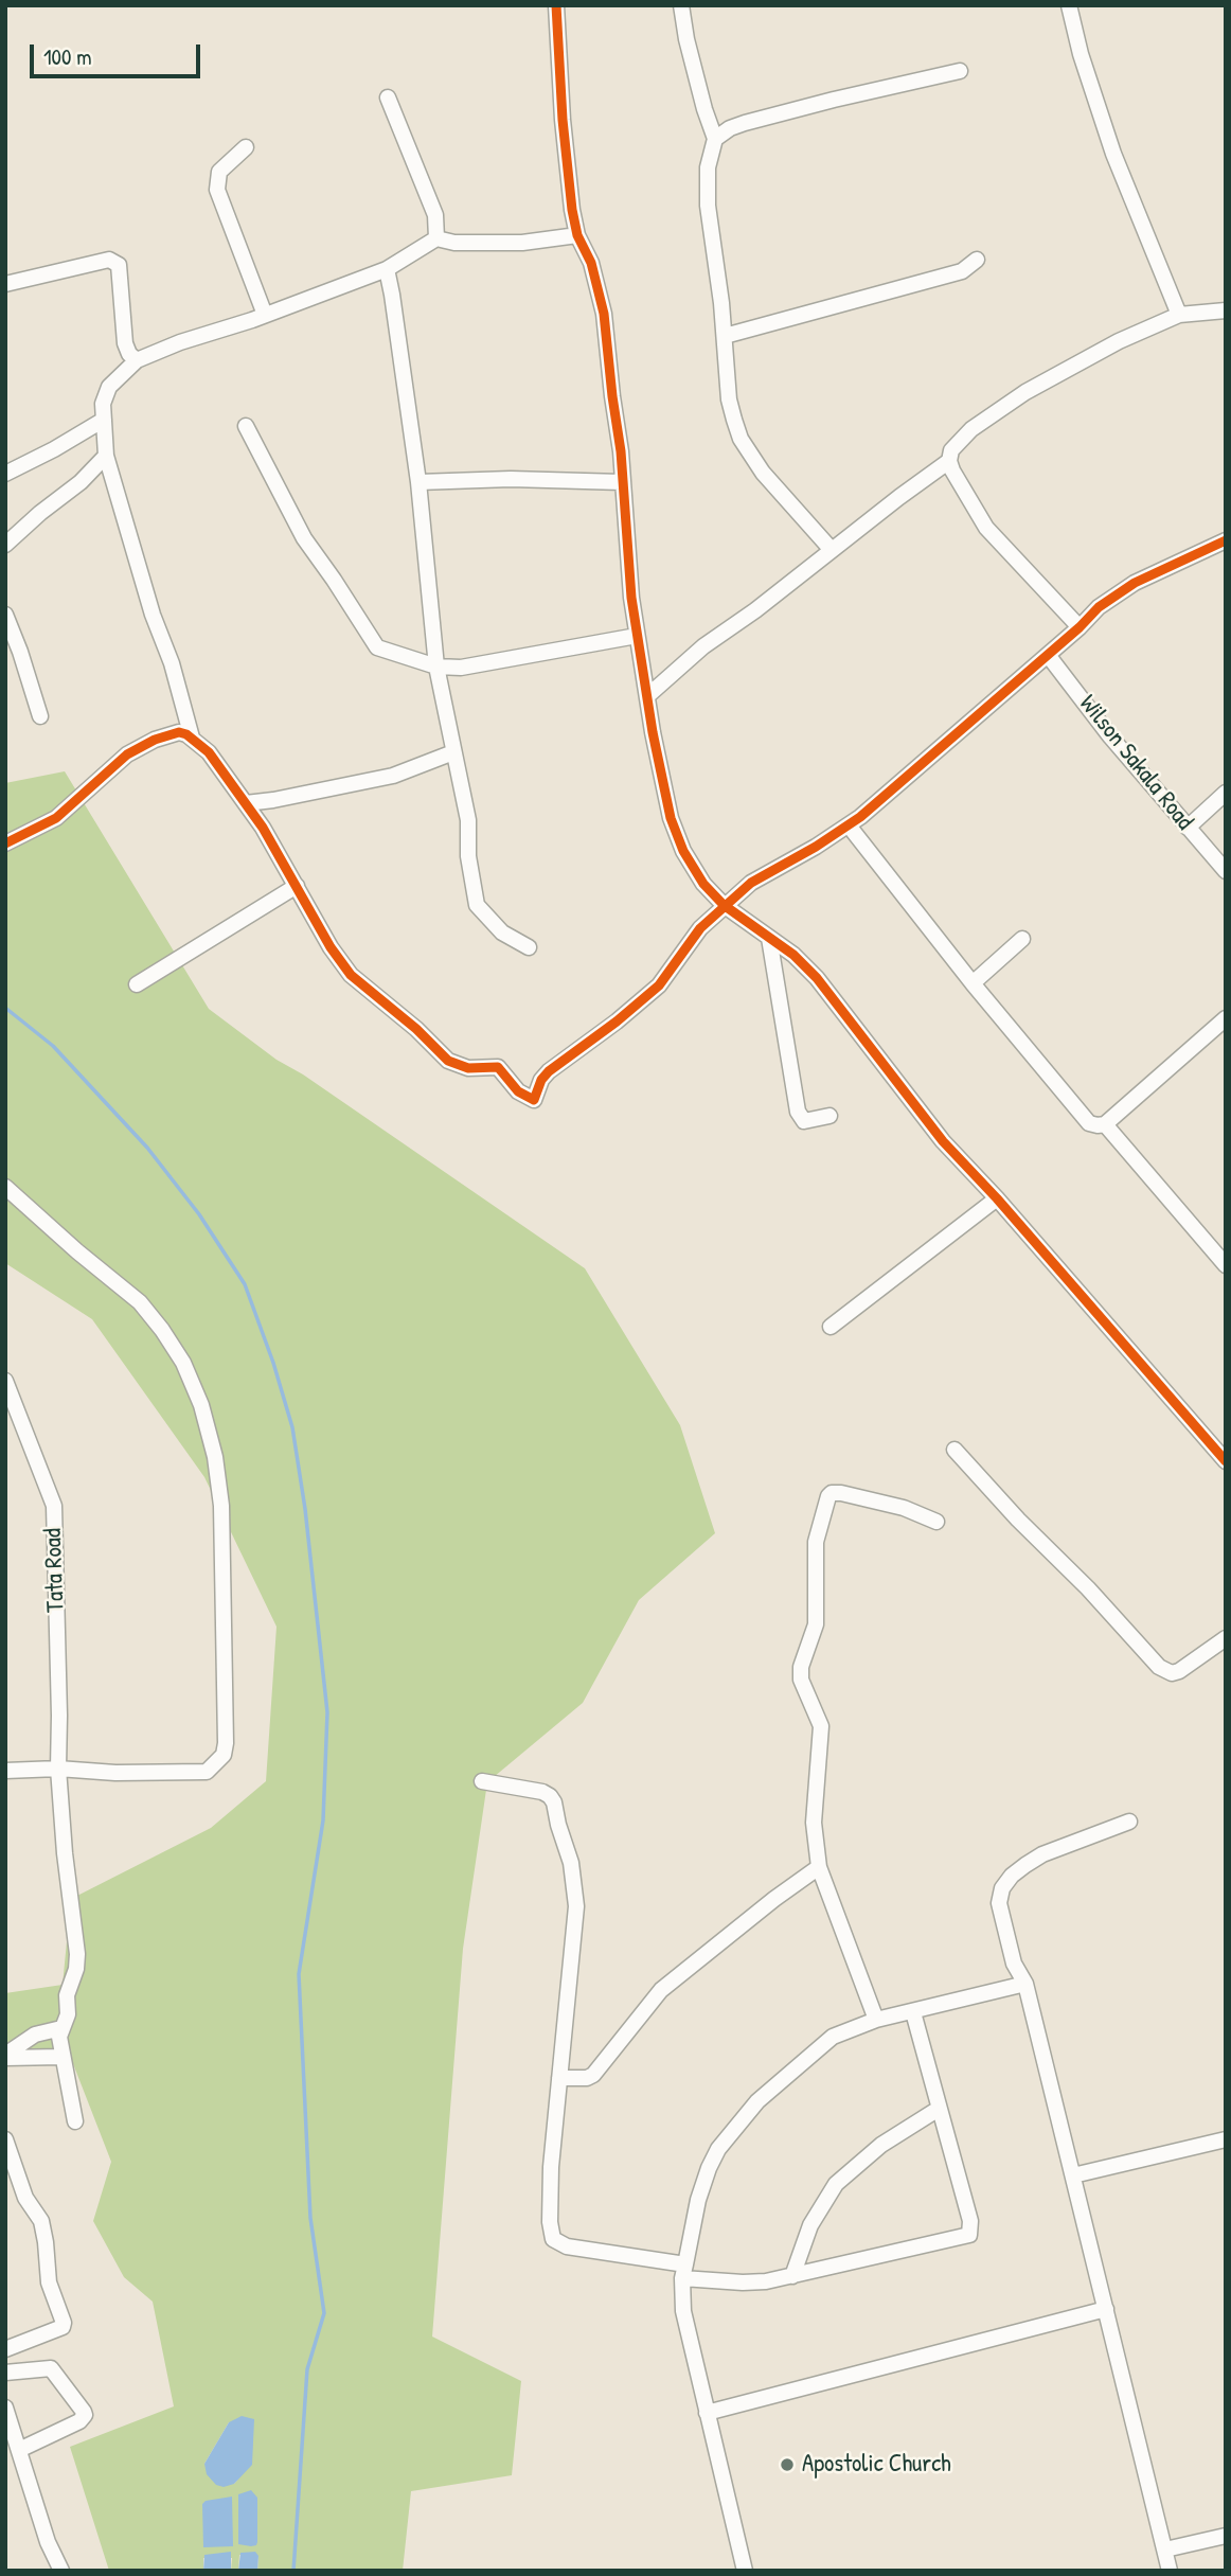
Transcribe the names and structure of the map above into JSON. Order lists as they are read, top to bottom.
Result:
{
  "streets": {
    "street": ["Wilson Sakala Road", "Tata Road"]
  },
  "places": ["Apostolic Church"],
  "scale_bar": "100 m"
}
